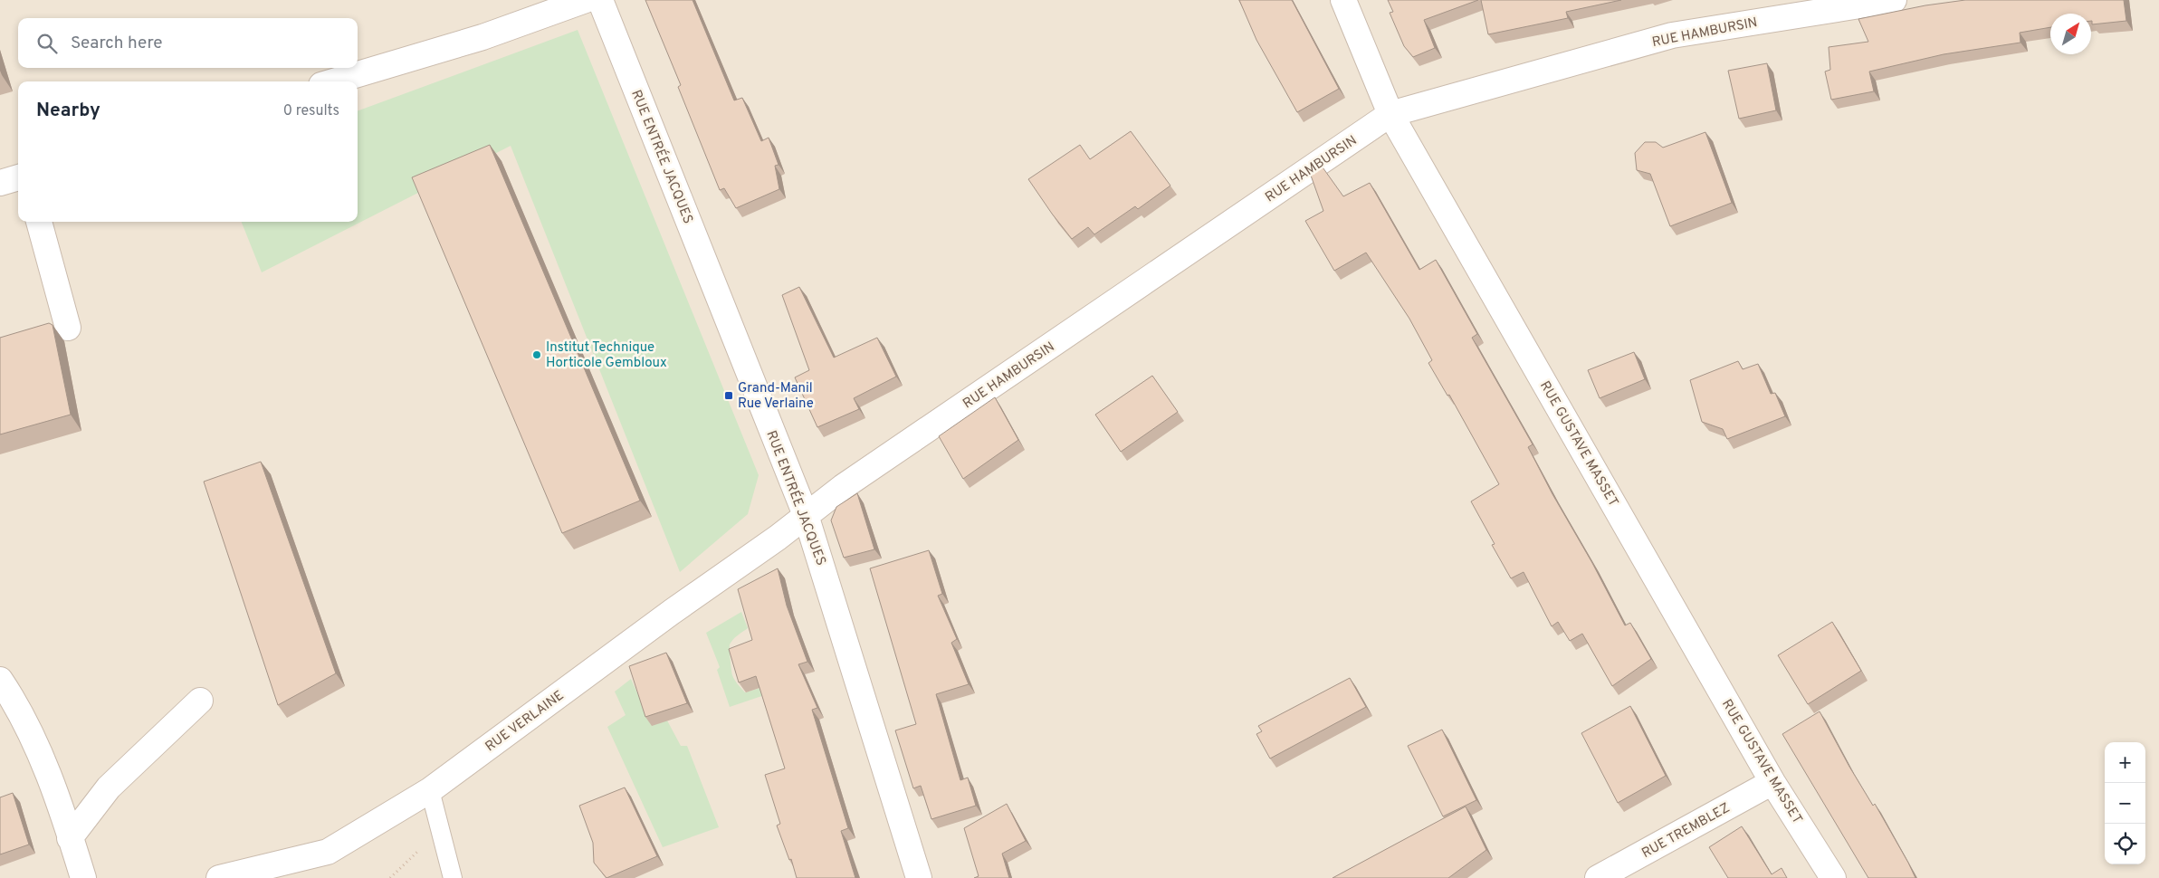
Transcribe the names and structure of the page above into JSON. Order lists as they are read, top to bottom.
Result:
{
  "streets": {
    "street": [
      "RUE HAMBURSIN",
      "RUE ENTRÉE JACQUES",
      "RUE GUSTAVE MASSET",
      "RUE VERLAINE",
      "RUE TREMBLEZ"
    ]
  },
  "crossings": [
    ["RUE HAMBURSIN", "RUE ENTRÉE JACQUES"],
    ["RUE HAMBURSIN", "RUE GUSTAVE MASSET"],
    ["RUE HAMBURSIN", "RUE VERLAINE"],
    ["RUE ENTRÉE JACQUES", "RUE VERLAINE"],
    ["RUE GUSTAVE MASSET", "RUE TREMBLEZ"]
  ],
  "places": {
    "other": ["Institut Technique Horticole Gembloux"],
    "transit": ["Grand-Manil Rue Verlaine"]
  },
  "north": "top right",
  "page": {
    "search": "Search here",
    "heading": ["Nearby", "0 results"],
    "map_buttons": ["+", "−"]
  }
}
